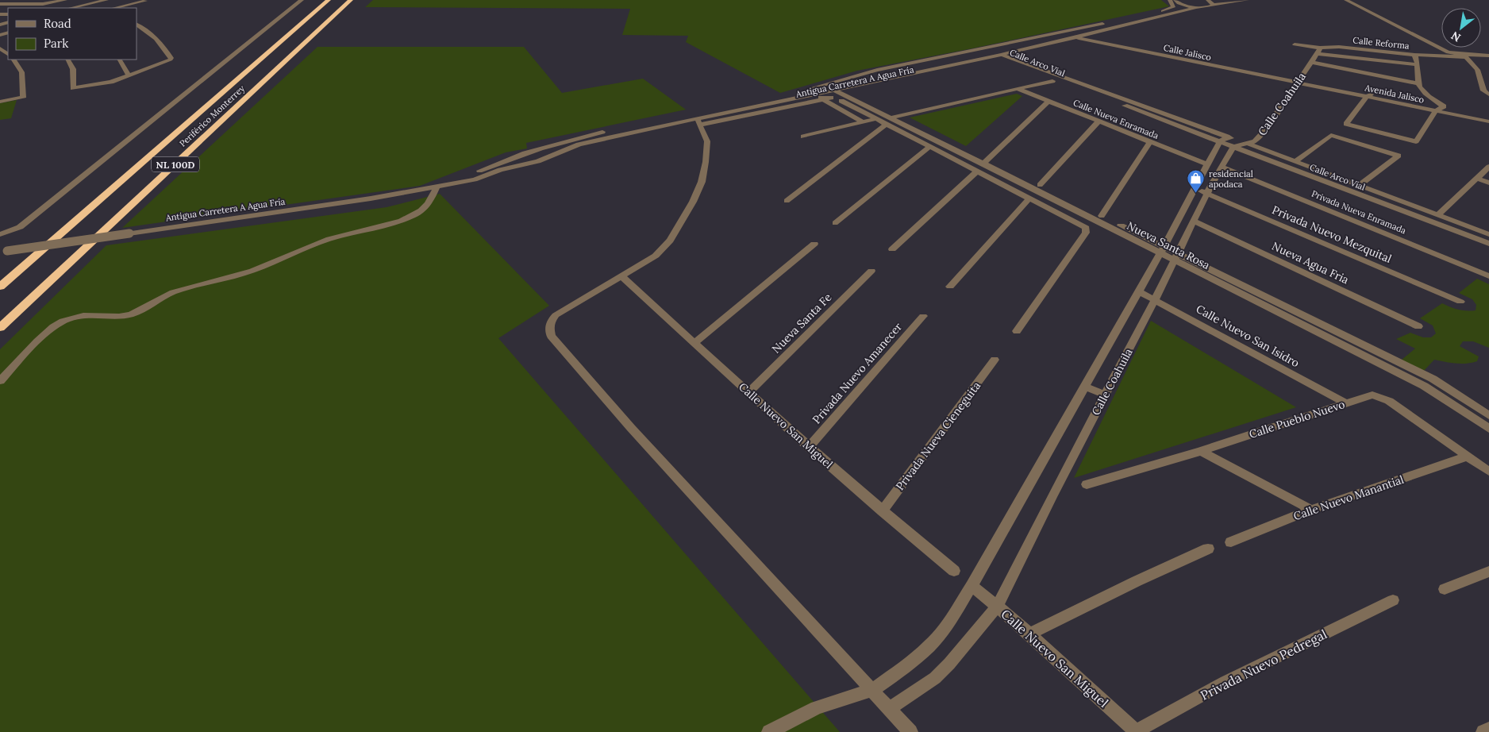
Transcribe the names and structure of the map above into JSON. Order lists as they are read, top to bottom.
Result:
{
  "streets": {
    "highway": ["Periférico Monterrey", "NL 100D"],
    "street": [
      "Calle Reforma",
      "Calle Jalisco",
      "Calle Arco Vial",
      "Antigua Carretera A Agua Fría",
      "Avenida Jalisco",
      "Calle Coahuila",
      "Calle Nueva Enramada",
      "Privada Nueva Enramada",
      "Privada Nuevo Mezquital",
      "Nueva Santa Rosa",
      "Nueva Agua Fria",
      "Nueva Santa Fe",
      "Calle Nuevo San Isidro",
      "Privada Nuevo Amanecer",
      "Calle Pueblo Nuevo",
      "Calle Nuevo San Miguel",
      "Privada Nueva Cieneguita",
      "Calle Nuevo Manantial",
      "Privada Nuevo Pedregal"
    ]
  },
  "crossings": [
    ["Calle Reforma", "Calle Coahuila"],
    ["Calle Jalisco", "Antigua Carretera A Agua Fría"],
    ["Calle Jalisco", "Avenida Jalisco"],
    ["Calle Jalisco", "Calle Coahuila"],
    ["Calle Arco Vial", "Antigua Carretera A Agua Fría"],
    ["Calle Arco Vial", "Calle Coahuila"],
    ["Antigua Carretera A Agua Fría", "Nueva Santa Rosa"],
    ["Avenida Jalisco", "Calle Coahuila"],
    ["Calle Coahuila", "Calle Nueva Enramada"],
    ["Calle Coahuila", "Privada Nueva Enramada"],
    ["Calle Coahuila", "Privada Nuevo Mezquital"],
    ["Calle Coahuila", "Nueva Santa Rosa"],
    ["Calle Coahuila", "Nueva Agua Fria"],
    ["Calle Coahuila", "Calle Nuevo San Isidro"],
    ["Calle Coahuila", "Calle Nuevo San Miguel"],
    ["Nueva Santa Fe", "Calle Nuevo San Miguel"],
    ["Calle Nuevo San Isidro", "Calle Pueblo Nuevo"],
    ["Privada Nuevo Amanecer", "Calle Nuevo San Miguel"],
    ["Calle Pueblo Nuevo", "Calle Nuevo Manantial"],
    ["Calle Nuevo San Miguel", "Privada Nueva Cieneguita"],
    ["Calle Nuevo San Miguel", "Privada Nuevo Pedregal"]
  ],
  "places": {
    "shop": ["residencial apodaca"]
  },
  "legend": ["Road", "Park"],
  "north": "bottom left"
}
